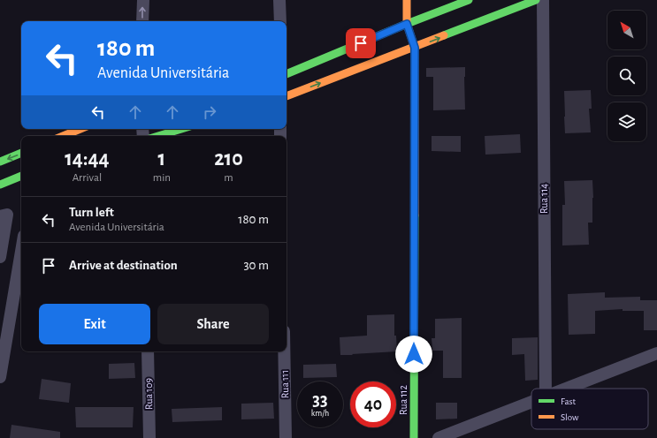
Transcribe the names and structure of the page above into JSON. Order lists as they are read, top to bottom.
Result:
{
  "streets": {
    "street": [
      "Rua 114",
      "Rua 111",
      "Rua 109",
      "Rua 112"
    ]
  },
  "legend": ["Fast", "Slow"],
  "north": "top left",
  "page": {
    "turn": ["180 m", "Avenida Universitária"],
    "eta": [
      "14:44",
      "Arrival",
      "1",
      "min",
      "210",
      "m"
    ],
    "list": [
      {
        "name": "Turn left",
        "note": "Avenida Universitária",
        "value": "180 m"
      },
      {
        "name": "Arrive at destination",
        "value": "30 m"
      }
    ],
    "buttons": ["Exit", "Share"],
    "speed": "33 km/h",
    "limit": "40"
  }
}
